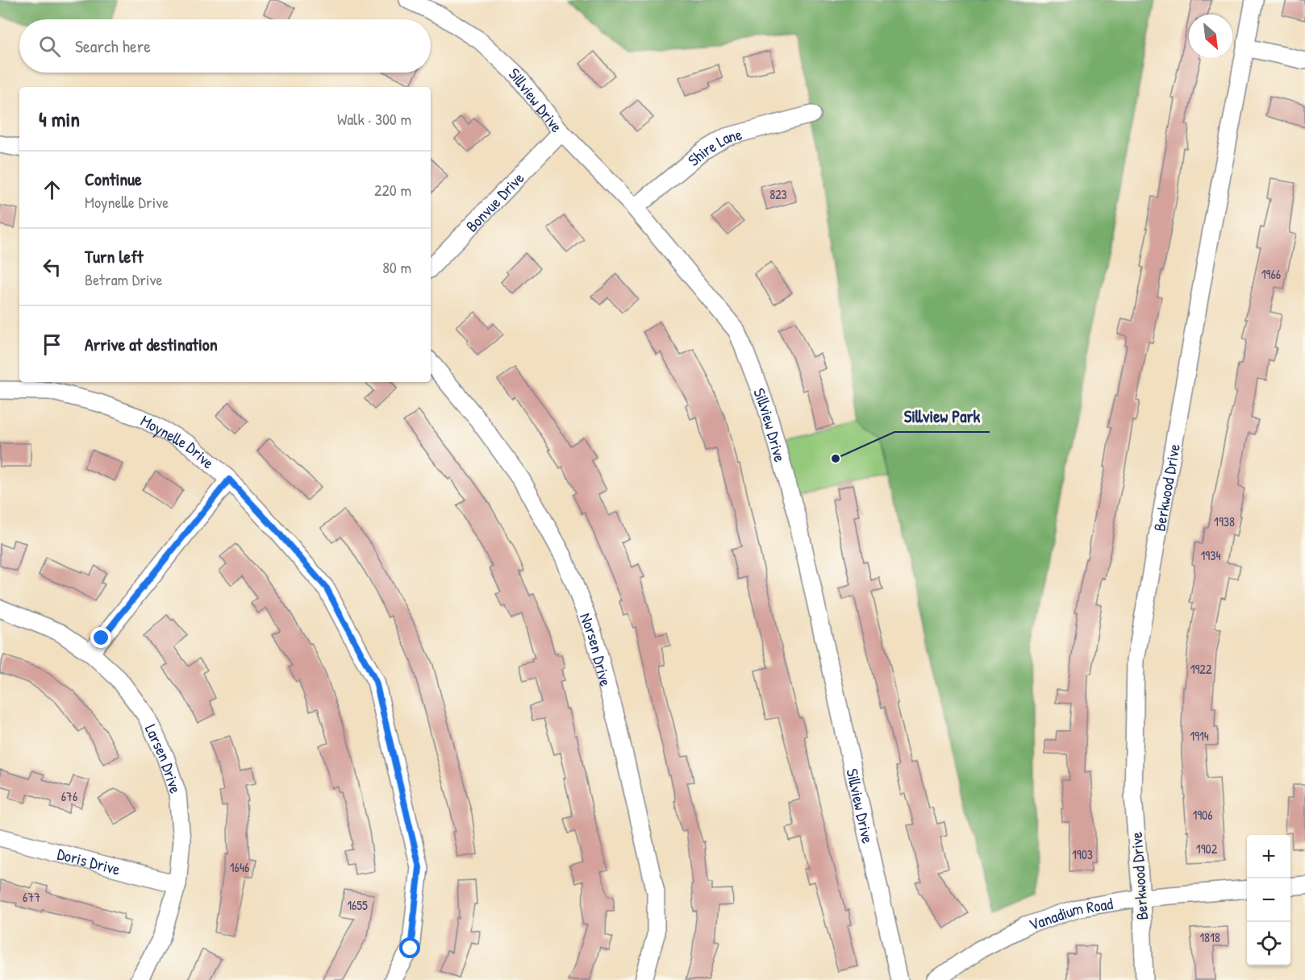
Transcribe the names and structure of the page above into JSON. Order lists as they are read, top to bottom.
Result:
{
  "streets": {
    "street": [
      "Sillview Drive",
      "Shire Lane",
      "Bonvue Drive",
      "Moynelle Drive",
      "Berkwood Drive",
      "Norsen Drive",
      "Larsen Drive",
      "Doris Drive",
      "Vanadium Road"
    ]
  },
  "crossings": [
    ["Sillview Drive", "Shire Lane"],
    ["Sillview Drive", "Bonvue Drive"],
    ["Berkwood Drive", "Vanadium Road"],
    ["Larsen Drive", "Doris Drive"]
  ],
  "places": ["Sillview Park"],
  "house_numbers": [
    "823",
    "1966",
    "1938",
    "1934",
    "1922",
    "1914",
    "676",
    "1906",
    "1902",
    "1903",
    "1646",
    "677",
    "1655",
    "1818"
  ],
  "north": "bottom right",
  "page": {
    "search": "Search here",
    "heading": ["4 min", "Walk · 300 m"],
    "list": [
      ["Continue", "Moynelle Drive", "220 m"],
      ["Turn left", "Betram Drive", "80 m"],
      "Arrive at destination"
    ],
    "map_buttons": ["+", "−"]
  }
}
